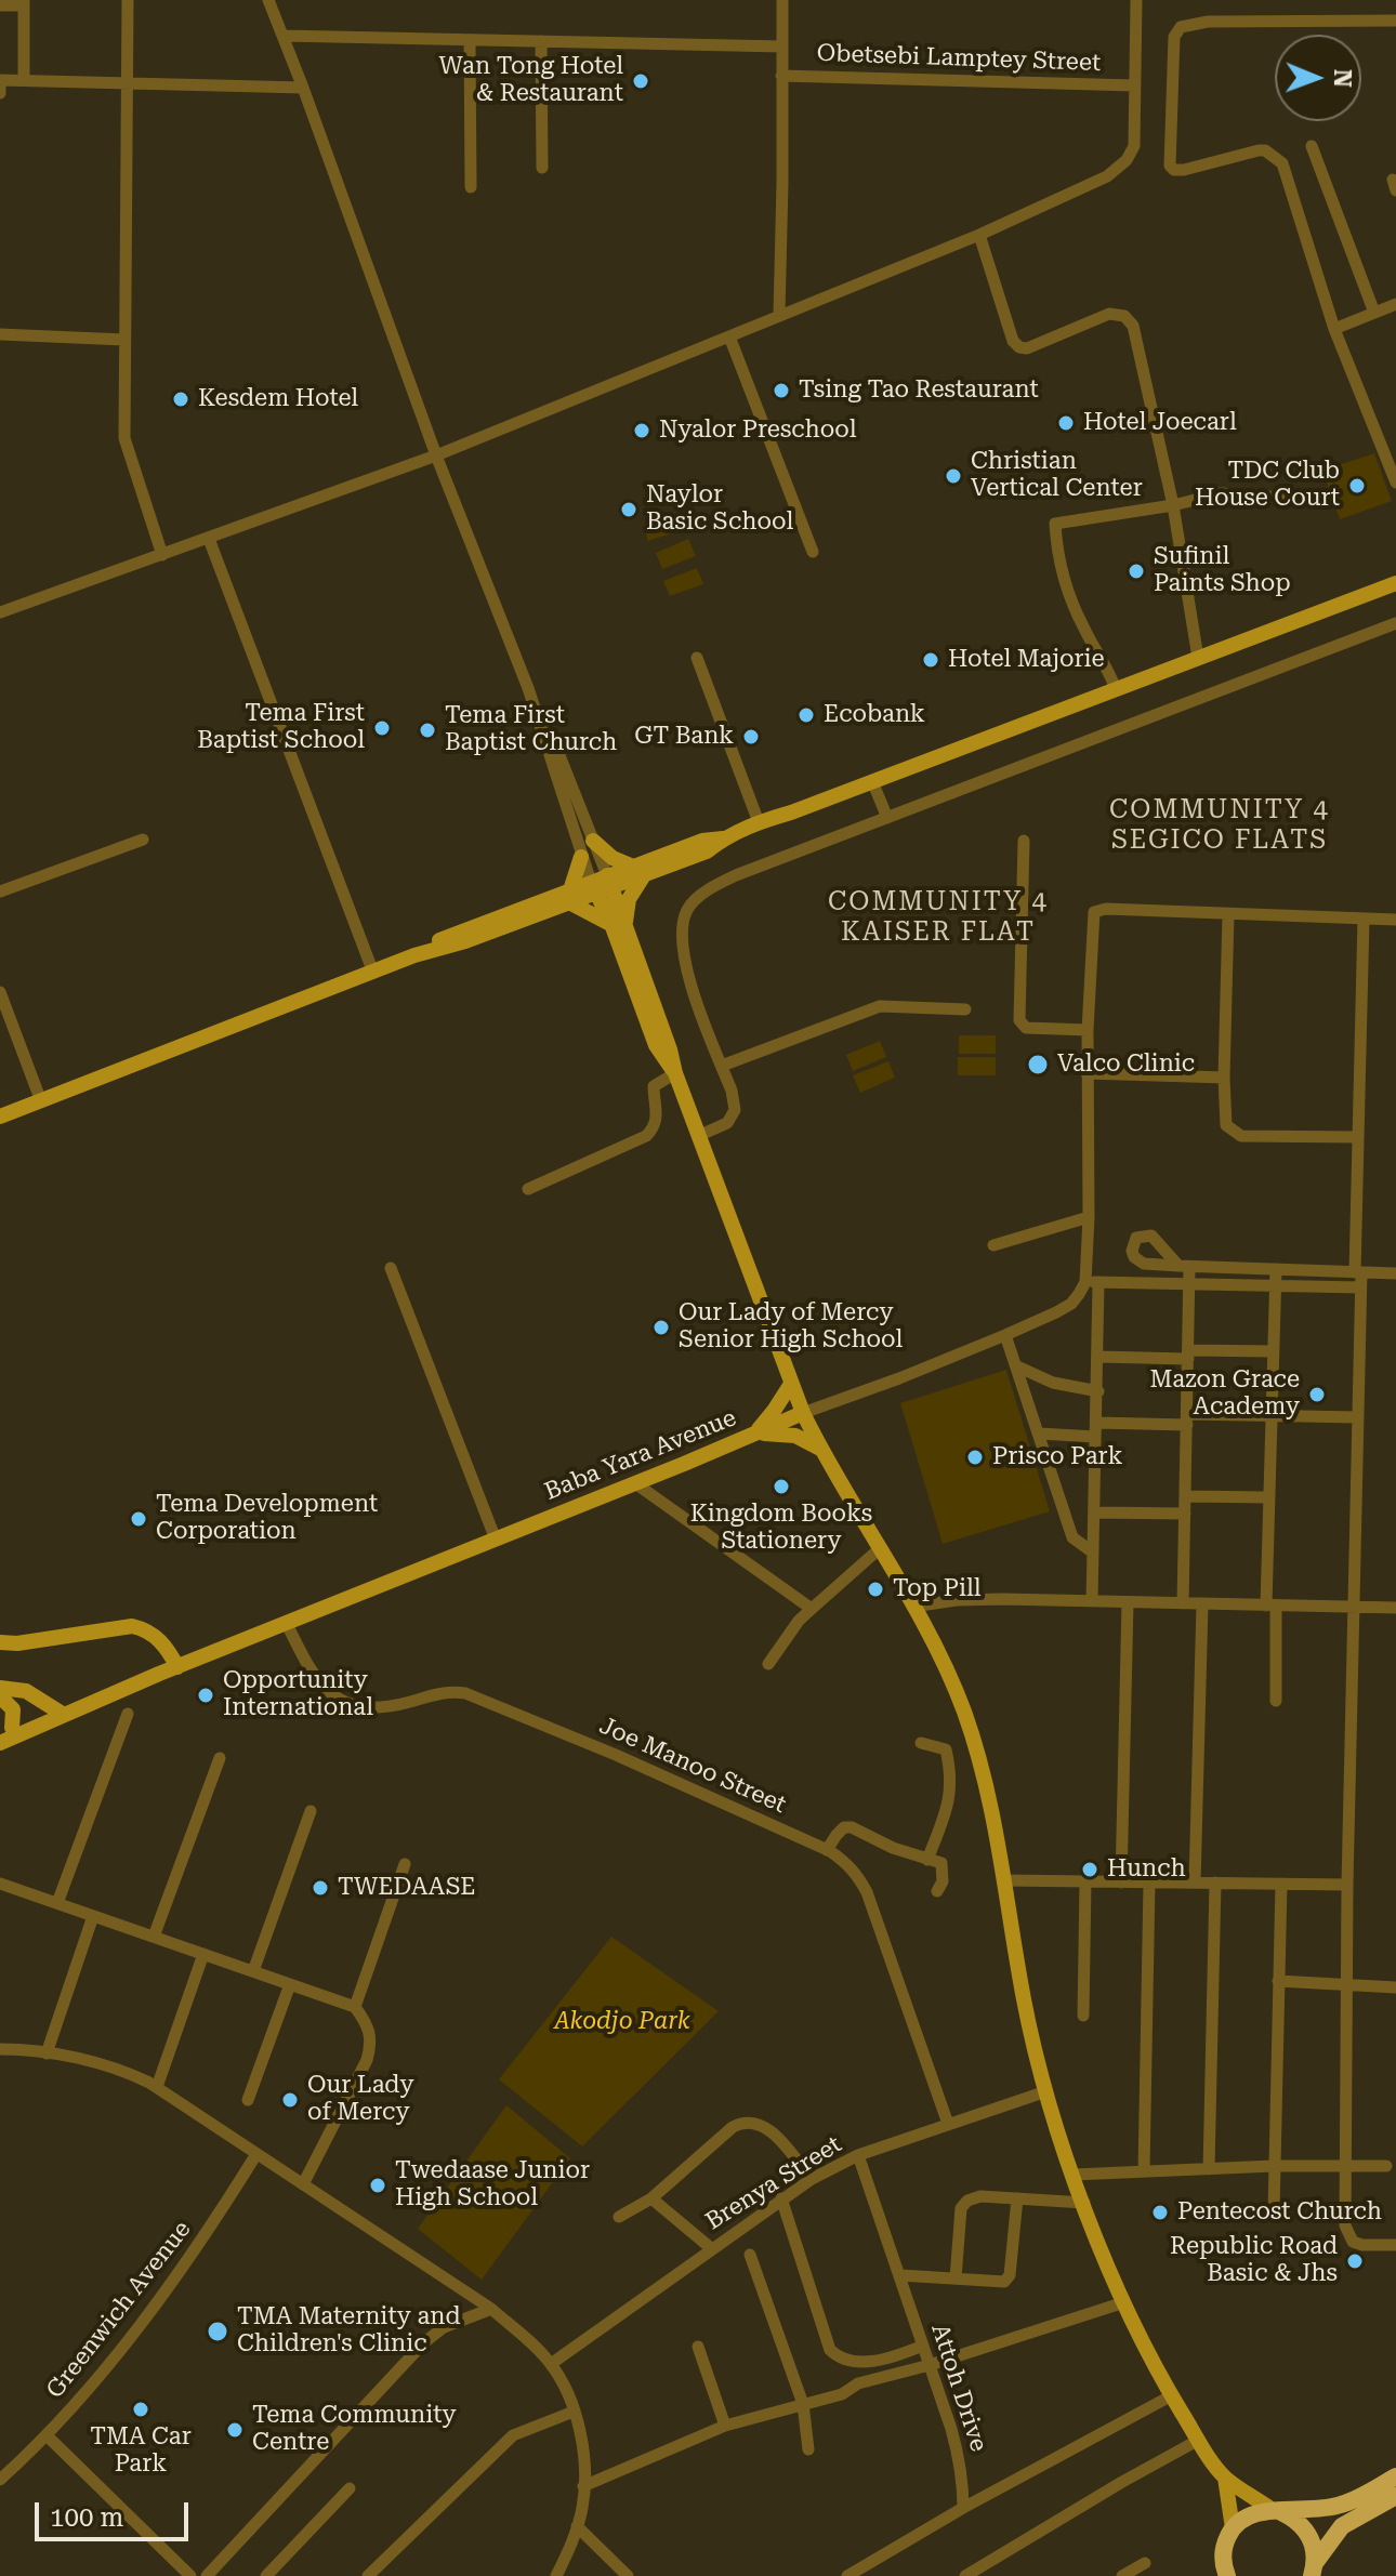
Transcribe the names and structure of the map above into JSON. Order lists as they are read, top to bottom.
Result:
{
  "streets": {
    "main road": ["Baba Yara Avenue"],
    "street": [
      "Obetsebi Lamptey Street",
      "Joe Manoo Street",
      "Brenya Street",
      "Greenwich Avenue",
      "Attoh Drive"
    ]
  },
  "crossings": [
    ["Baba Yara Avenue", "Joe Manoo Street"],
    ["Joe Manoo Street", "Brenya Street"],
    ["Brenya Street", "Attoh Drive"]
  ],
  "districts": ["COMMUNITY 4 SEGICO FLATS", "COMMUNITY 4 KAISER FLAT"],
  "parks": ["Akodjo Park"],
  "places": [
    "Wan Tong Hotel & Restaurant",
    "Tsing Tao Restaurant",
    "Kesdem Hotel",
    "Hotel Joecarl",
    "Nyalor Preschool",
    "Christian Vertical Center",
    "TDC Club House Court",
    "Naylor Basic School",
    "Sufinil Paints Shop",
    "Hotel Majorie",
    "Ecobank",
    "Tema First Baptist School",
    "Tema First Baptist Church",
    "GT Bank",
    "Valco Clinic",
    "Our Lady of Mercy Senior High School",
    "Mazon Grace Academy",
    "Prisco Park",
    "Kingdom Books Stationery",
    "Tema Development Corporation",
    "Top Pill",
    "Opportunity International",
    "Hunch",
    "TWEDAASE",
    "Our Lady of Mercy",
    "Twedaase Junior High School",
    "Pentecost Church",
    "Republic Road Basic & Jhs",
    "TMA Maternity and Children's Clinic",
    "TMA Car Park",
    "Tema Community Centre"
  ],
  "scale_bar": "100 m",
  "north": "right"
}
